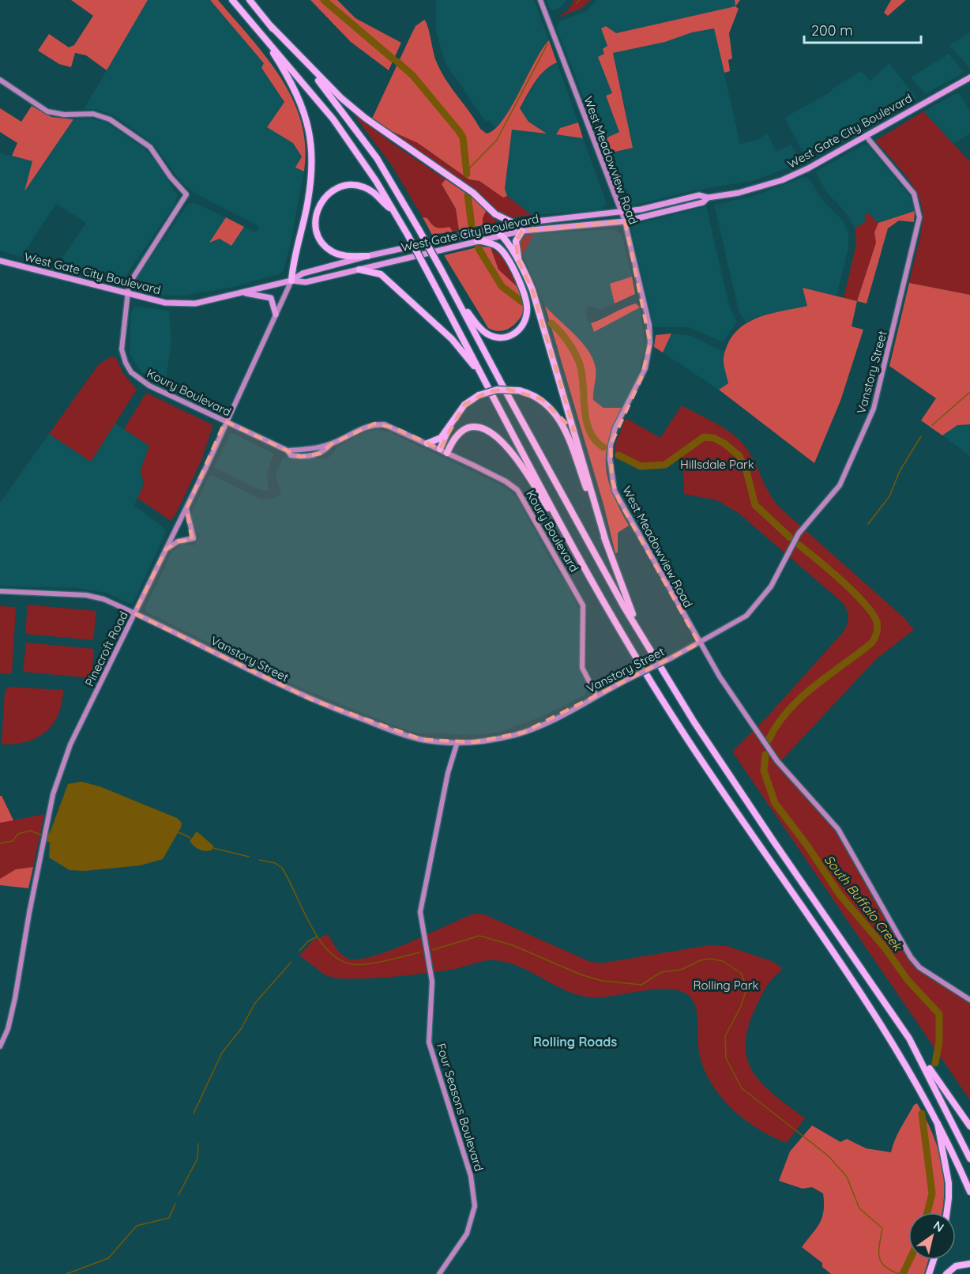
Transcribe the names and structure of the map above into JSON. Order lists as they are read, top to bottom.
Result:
{
  "streets": {
    "main road": ["West Gate City Boulevard"],
    "street": [
      "West Meadowview Road",
      "Vanstory Street",
      "Koury Boulevard",
      "Pinecroft Road",
      "Four Seasons Boulevard"
    ]
  },
  "crossings": [
    ["West Gate City Boulevard", "West Meadowview Road"],
    ["West Gate City Boulevard", "Vanstory Street"],
    ["West Gate City Boulevard", "Koury Boulevard"],
    ["West Gate City Boulevard", "Pinecroft Road"],
    ["West Meadowview Road", "Vanstory Street"],
    ["Vanstory Street", "Koury Boulevard"],
    ["Vanstory Street", "Pinecroft Road"],
    ["Vanstory Street", "Four Seasons Boulevard"],
    ["Koury Boulevard", "Pinecroft Road"]
  ],
  "districts": ["Rolling Roads"],
  "water": ["South Buffalo Creek"],
  "parks": ["Hillsdale Park", "Rolling Park"],
  "scale_bar": "200 m",
  "north": "top right"
}
